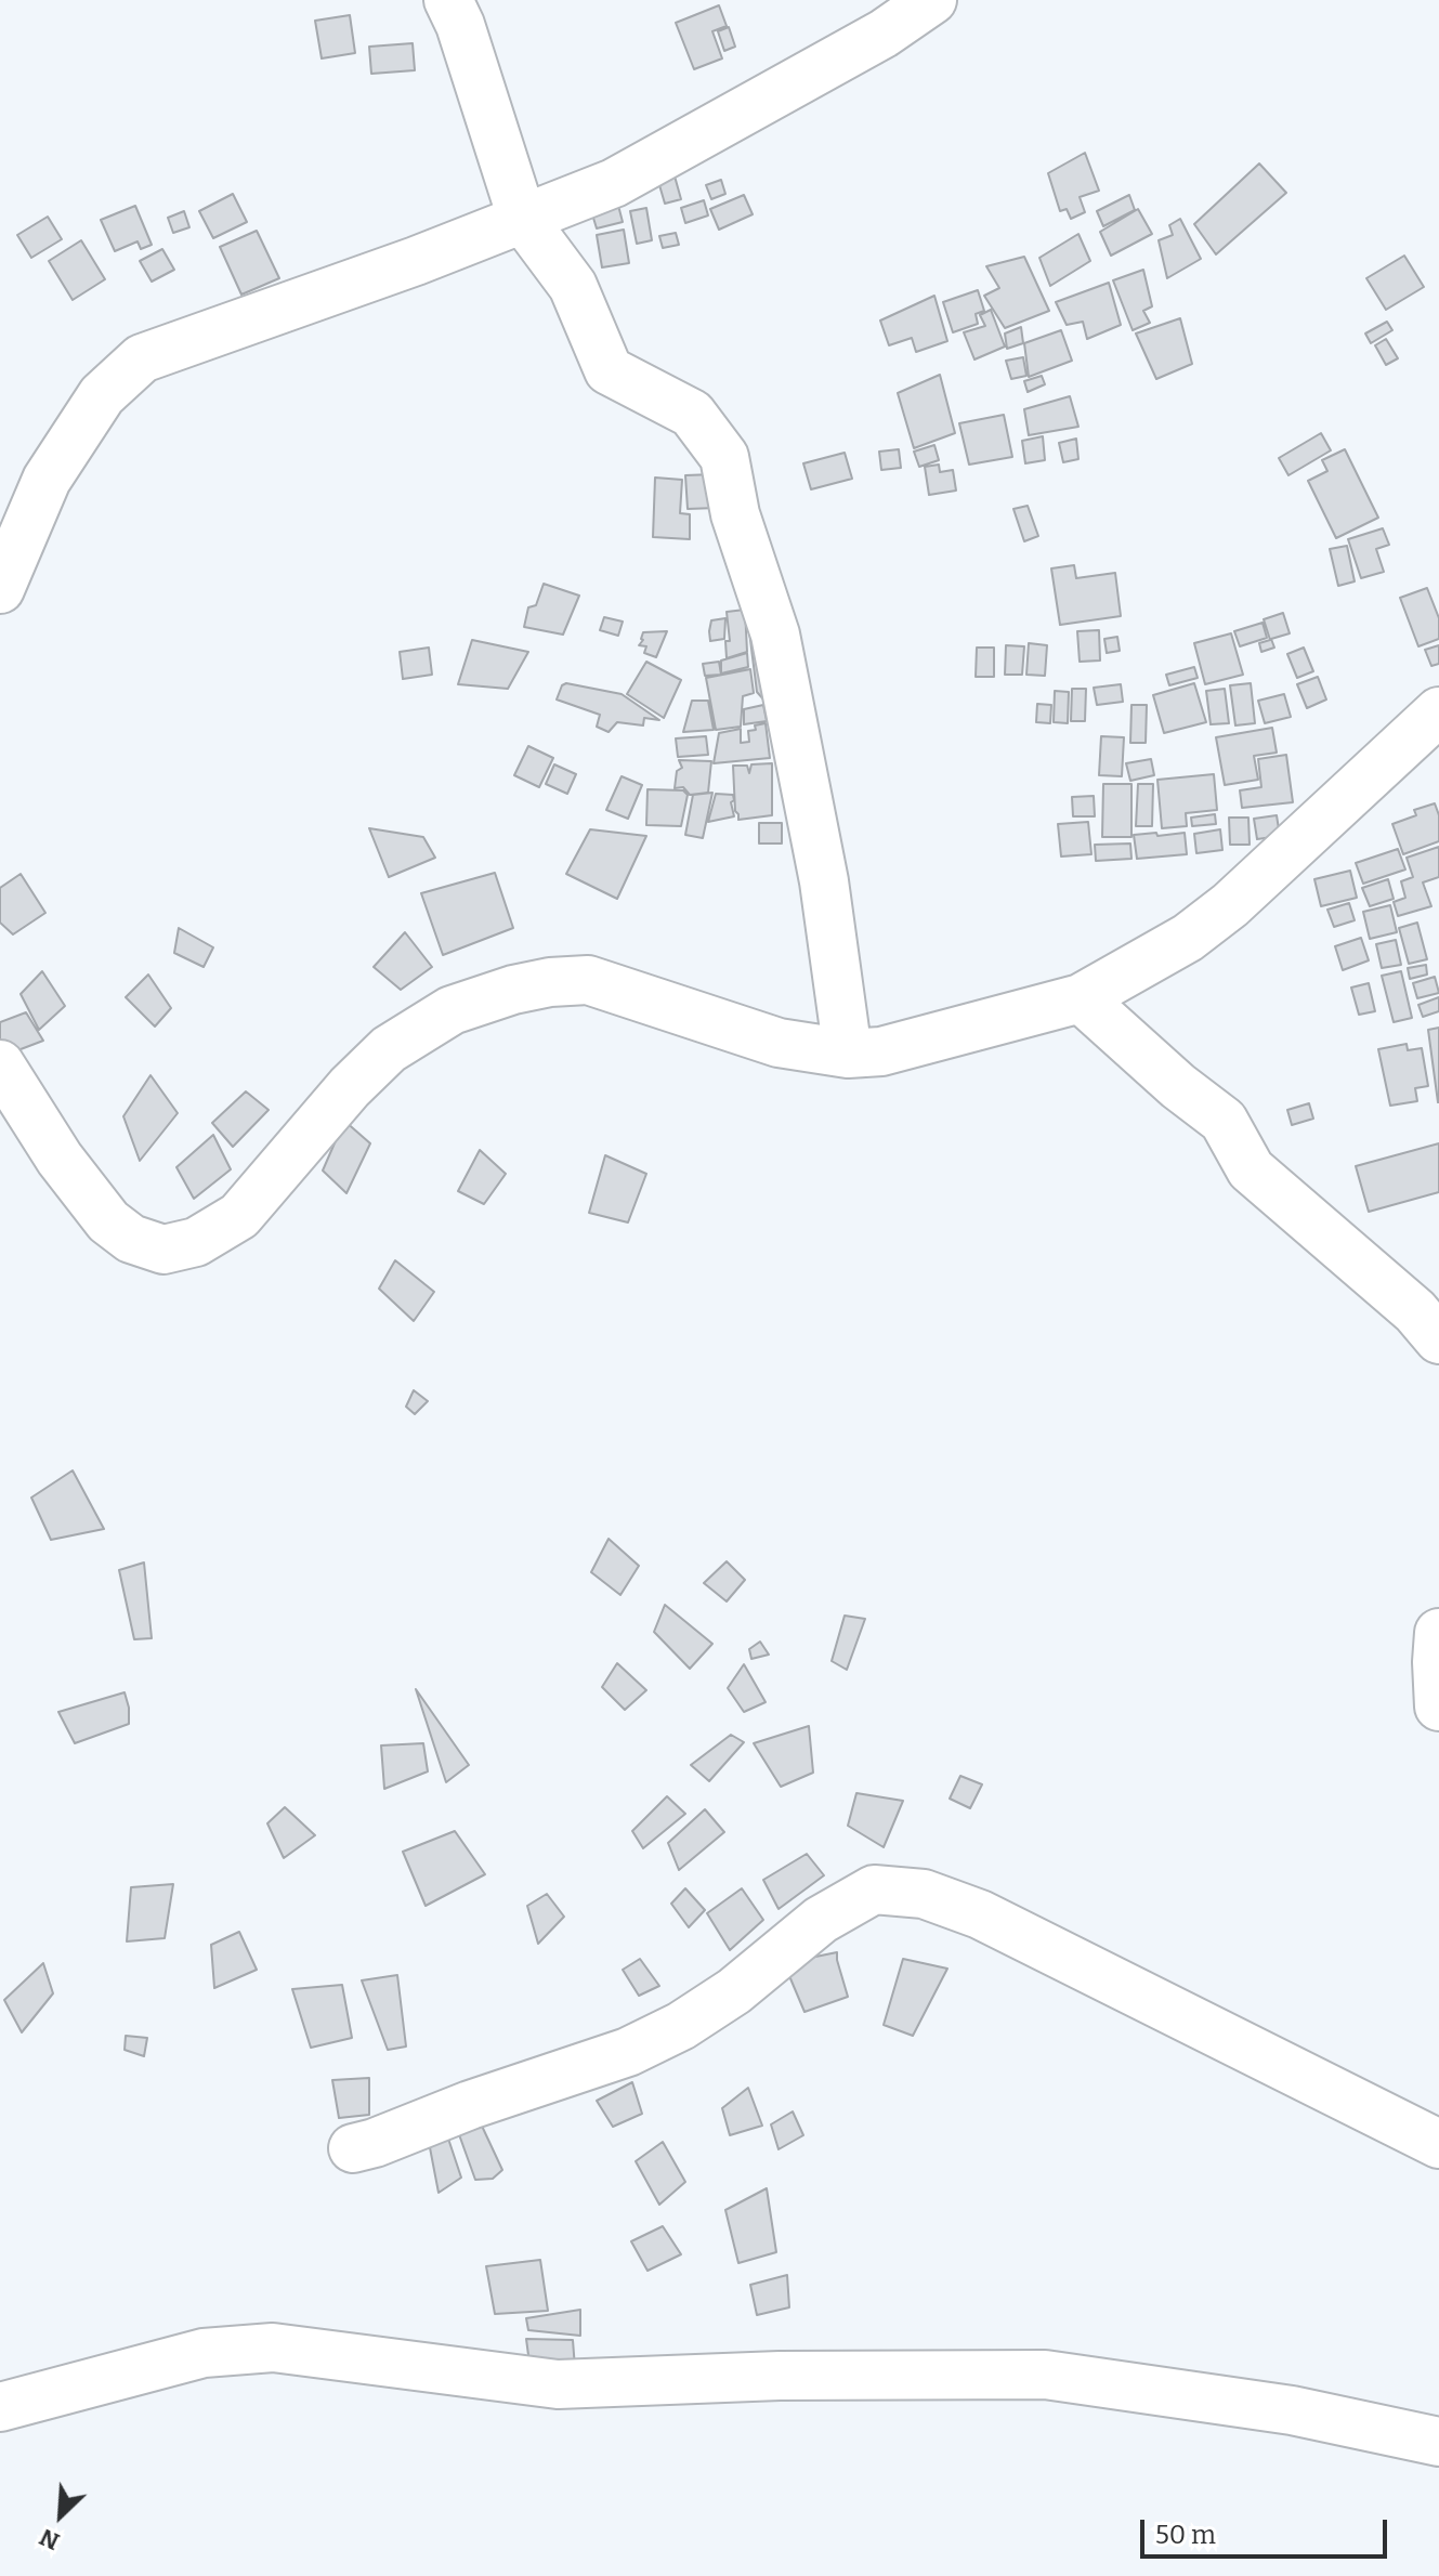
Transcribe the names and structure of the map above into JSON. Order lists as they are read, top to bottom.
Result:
{
  "scale_bar": "50 m",
  "north": "bottom left"
}
